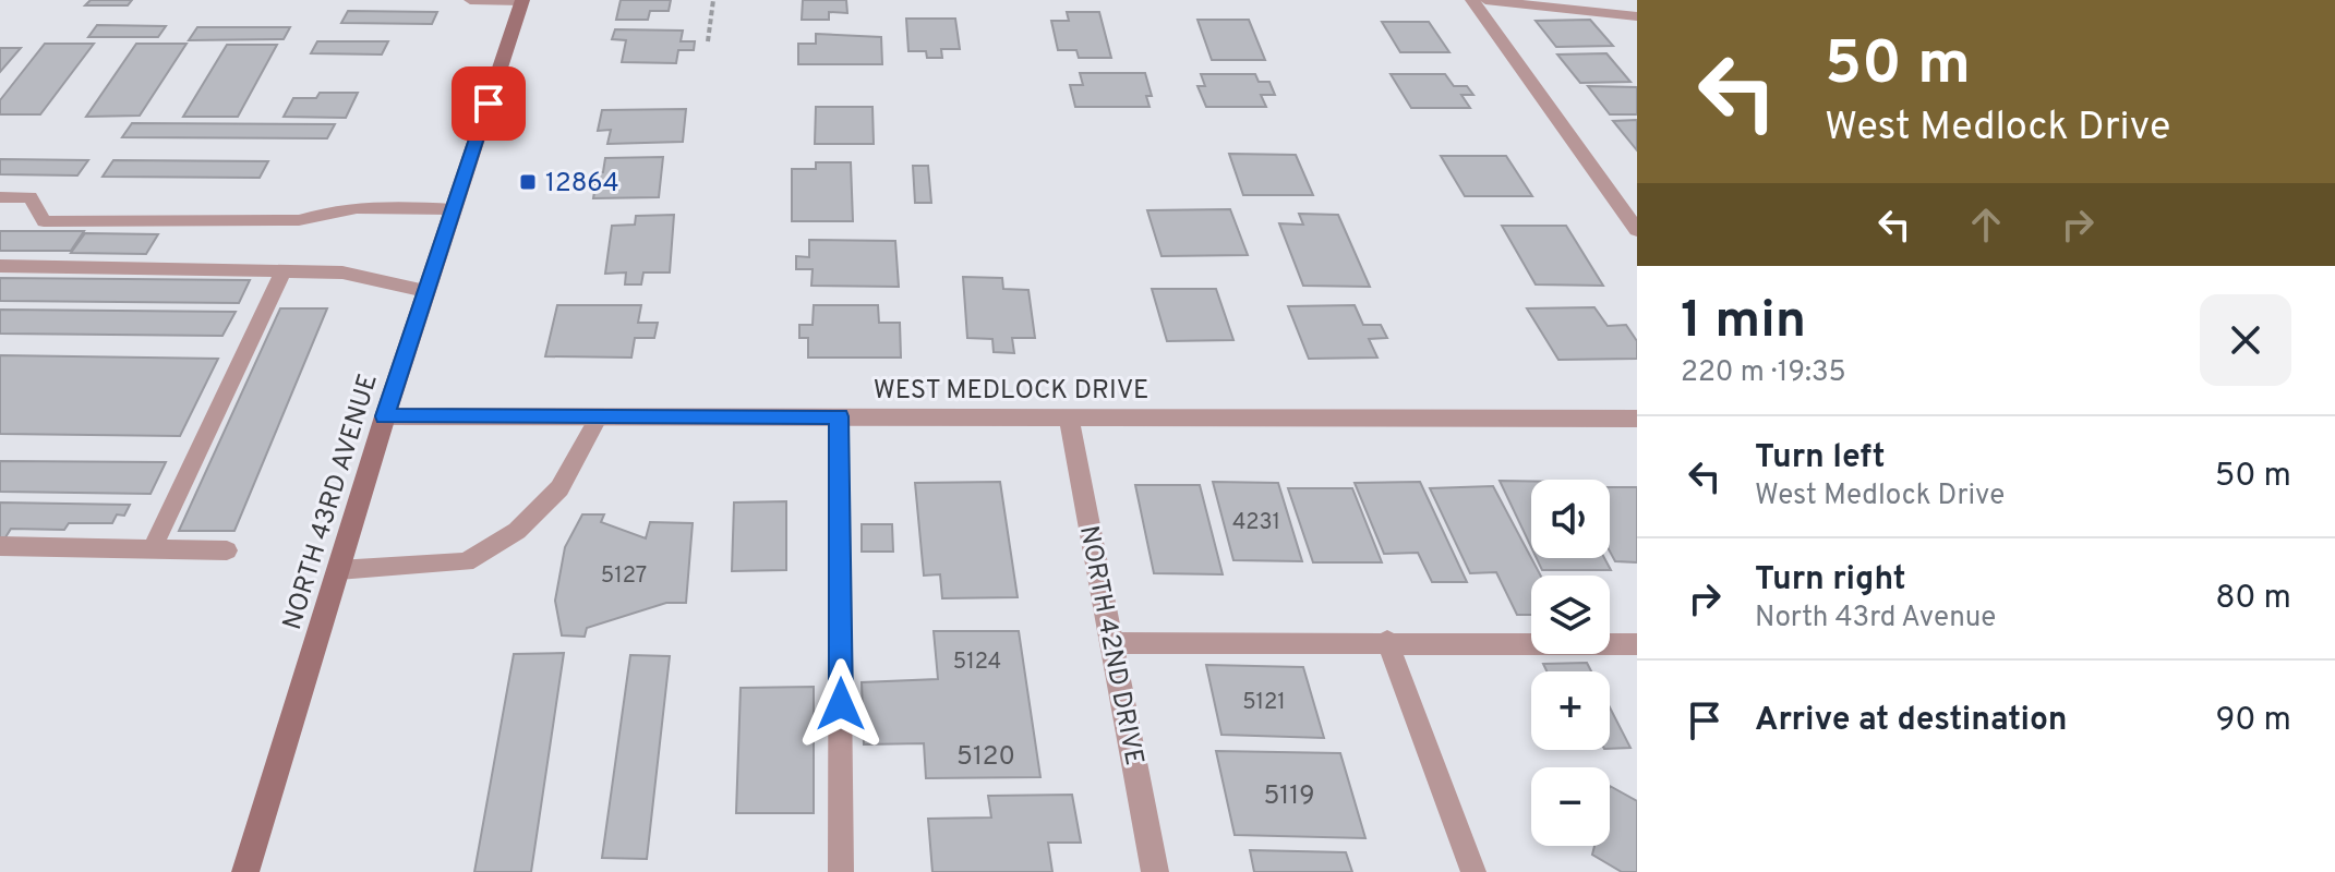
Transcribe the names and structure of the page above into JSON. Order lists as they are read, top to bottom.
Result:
{
  "streets": {
    "main road": ["NORTH 43RD AVENUE"],
    "street": ["WEST MEDLOCK DRIVE", "NORTH 42ND DRIVE"]
  },
  "crossings": [
    ["WEST MEDLOCK DRIVE", "NORTH 43RD AVENUE"],
    ["WEST MEDLOCK DRIVE", "NORTH 42ND DRIVE"]
  ],
  "places": {
    "transit": ["12864"]
  },
  "house_numbers": [
    "4231",
    "5127",
    "5124",
    "5121",
    "5120",
    "5119"
  ],
  "page": {
    "turn": ["50 m", "West Medlock Drive"],
    "heading": ["1 min", "220 m · 19:35"],
    "list": [
      {
        "name": "Turn left",
        "note": "West Medlock Drive",
        "value": "50 m"
      },
      {
        "name": "Turn right",
        "note": "North 43rd Avenue",
        "value": "80 m"
      },
      {
        "name": "Arrive at destination",
        "value": "90 m"
      }
    ],
    "map_buttons": ["+", "−"]
  }
}
